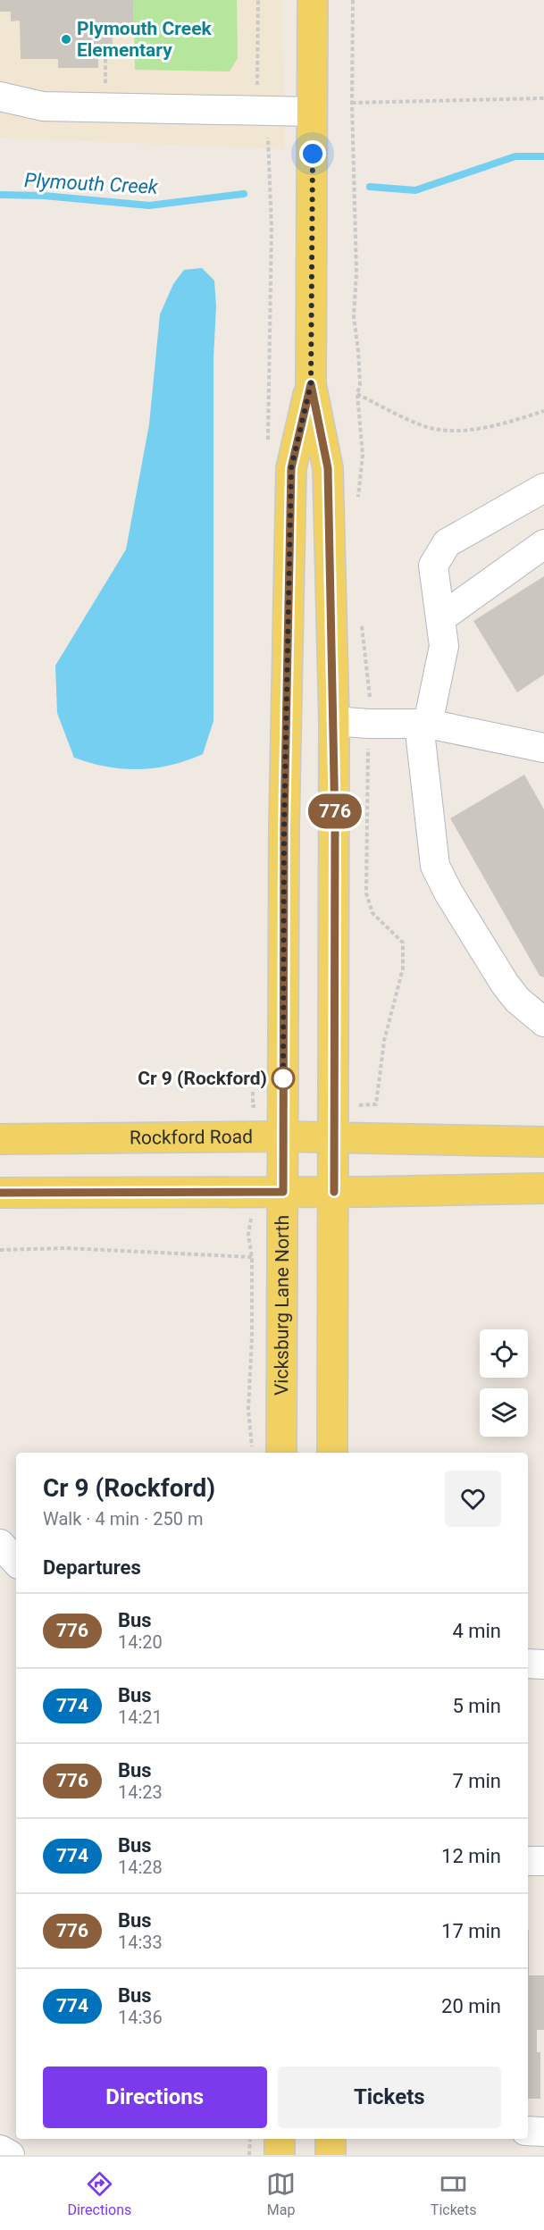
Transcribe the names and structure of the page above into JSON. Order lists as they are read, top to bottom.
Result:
{
  "streets": {
    "main road": ["Rockford Road", "Vicksburg Lane North"]
  },
  "crossings": [
    ["Rockford Road", "Vicksburg Lane North"]
  ],
  "water": ["Plymouth Creek"],
  "places": ["Plymouth Creek Elementary", "Cr 9 (Rockford)"],
  "lines": ["bus line 776"],
  "page": {
    "on_map": "776",
    "heading": [
      ["Cr 9 (Rockford)", "Walk · 4 min · 250 m"],
      "Departures"
    ],
    "list": [
      {
        "mark": "776",
        "name": "Bus",
        "note": "14:20",
        "value": "4 min"
      },
      {
        "mark": "774",
        "name": "Bus",
        "note": "14:21",
        "value": "5 min"
      },
      {
        "mark": "776",
        "name": "Bus",
        "note": "14:23",
        "value": "7 min"
      },
      {
        "mark": "774",
        "name": "Bus",
        "note": "14:28",
        "value": "12 min"
      },
      {
        "mark": "776",
        "name": "Bus",
        "note": "14:33",
        "value": "17 min"
      },
      {
        "mark": "774",
        "name": "Bus",
        "note": "14:36",
        "value": "20 min"
      }
    ],
    "buttons": ["Directions", "Tickets"],
    "tabs": ["Directions", "Map", "Tickets"]
  }
}
